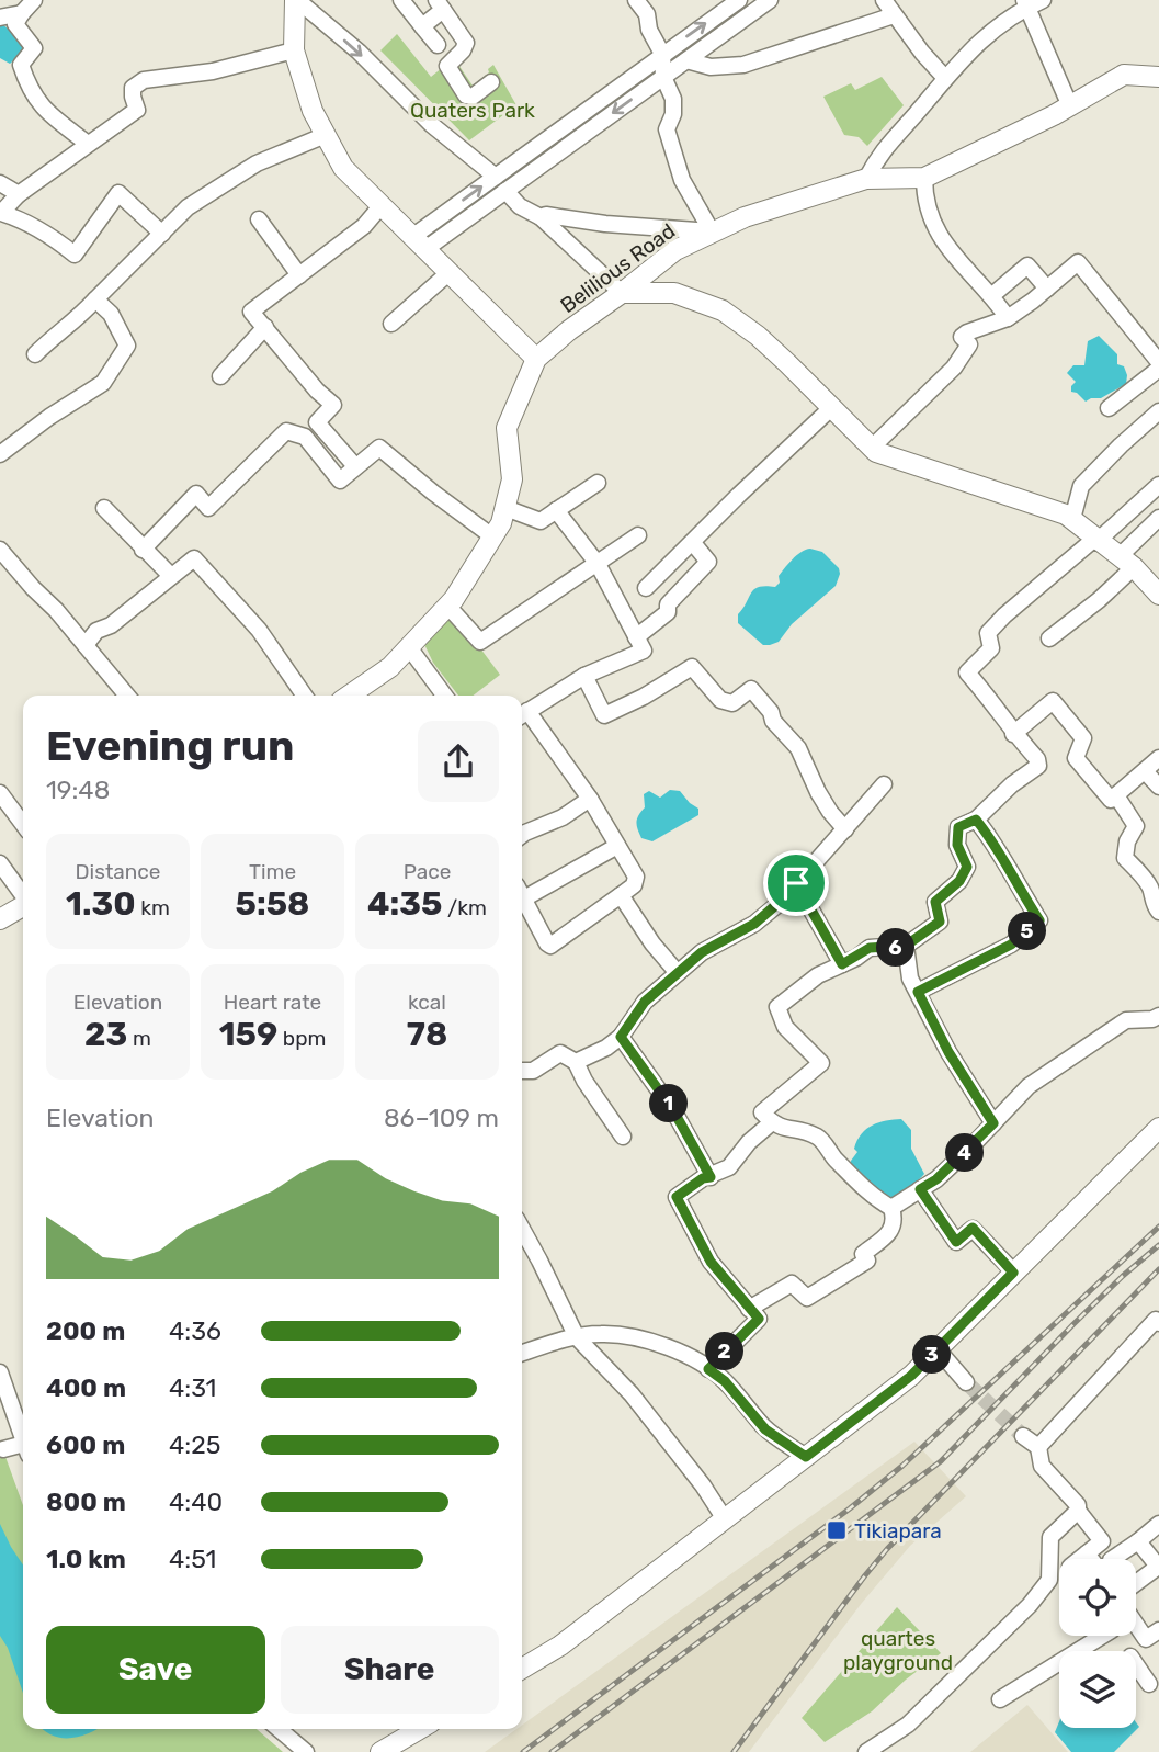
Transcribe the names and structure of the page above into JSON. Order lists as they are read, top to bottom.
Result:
{
  "streets": {
    "main road": ["Belilious Road"]
  },
  "parks": ["Quaters Park", "quartes playground"],
  "places": {
    "transit": ["Tikiapara"]
  },
  "page": {
    "heading": ["Evening run", "19:48"],
    "stats": [
      ["Distance", "1.30 km"],
      ["Time", "5:58"],
      ["Pace", "4:35 /km"],
      ["Elevation", "23 m"],
      ["Heart rate", "159 bpm"],
      ["kcal", "78"]
    ],
    "pins": [
      "5",
      "6",
      "1",
      "4",
      "2",
      "3"
    ],
    "chart": ["Elevation", "86–109 m"],
    "list": [
      {
        "name": "200 m",
        "note": "4:36"
      },
      {
        "name": "400 m",
        "note": "4:31"
      },
      {
        "name": "600 m",
        "note": "4:25"
      },
      {
        "name": "800 m",
        "note": "4:40"
      },
      {
        "name": "1.0 km",
        "note": "4:51"
      }
    ],
    "buttons": ["Save", "Share"]
  }
}
